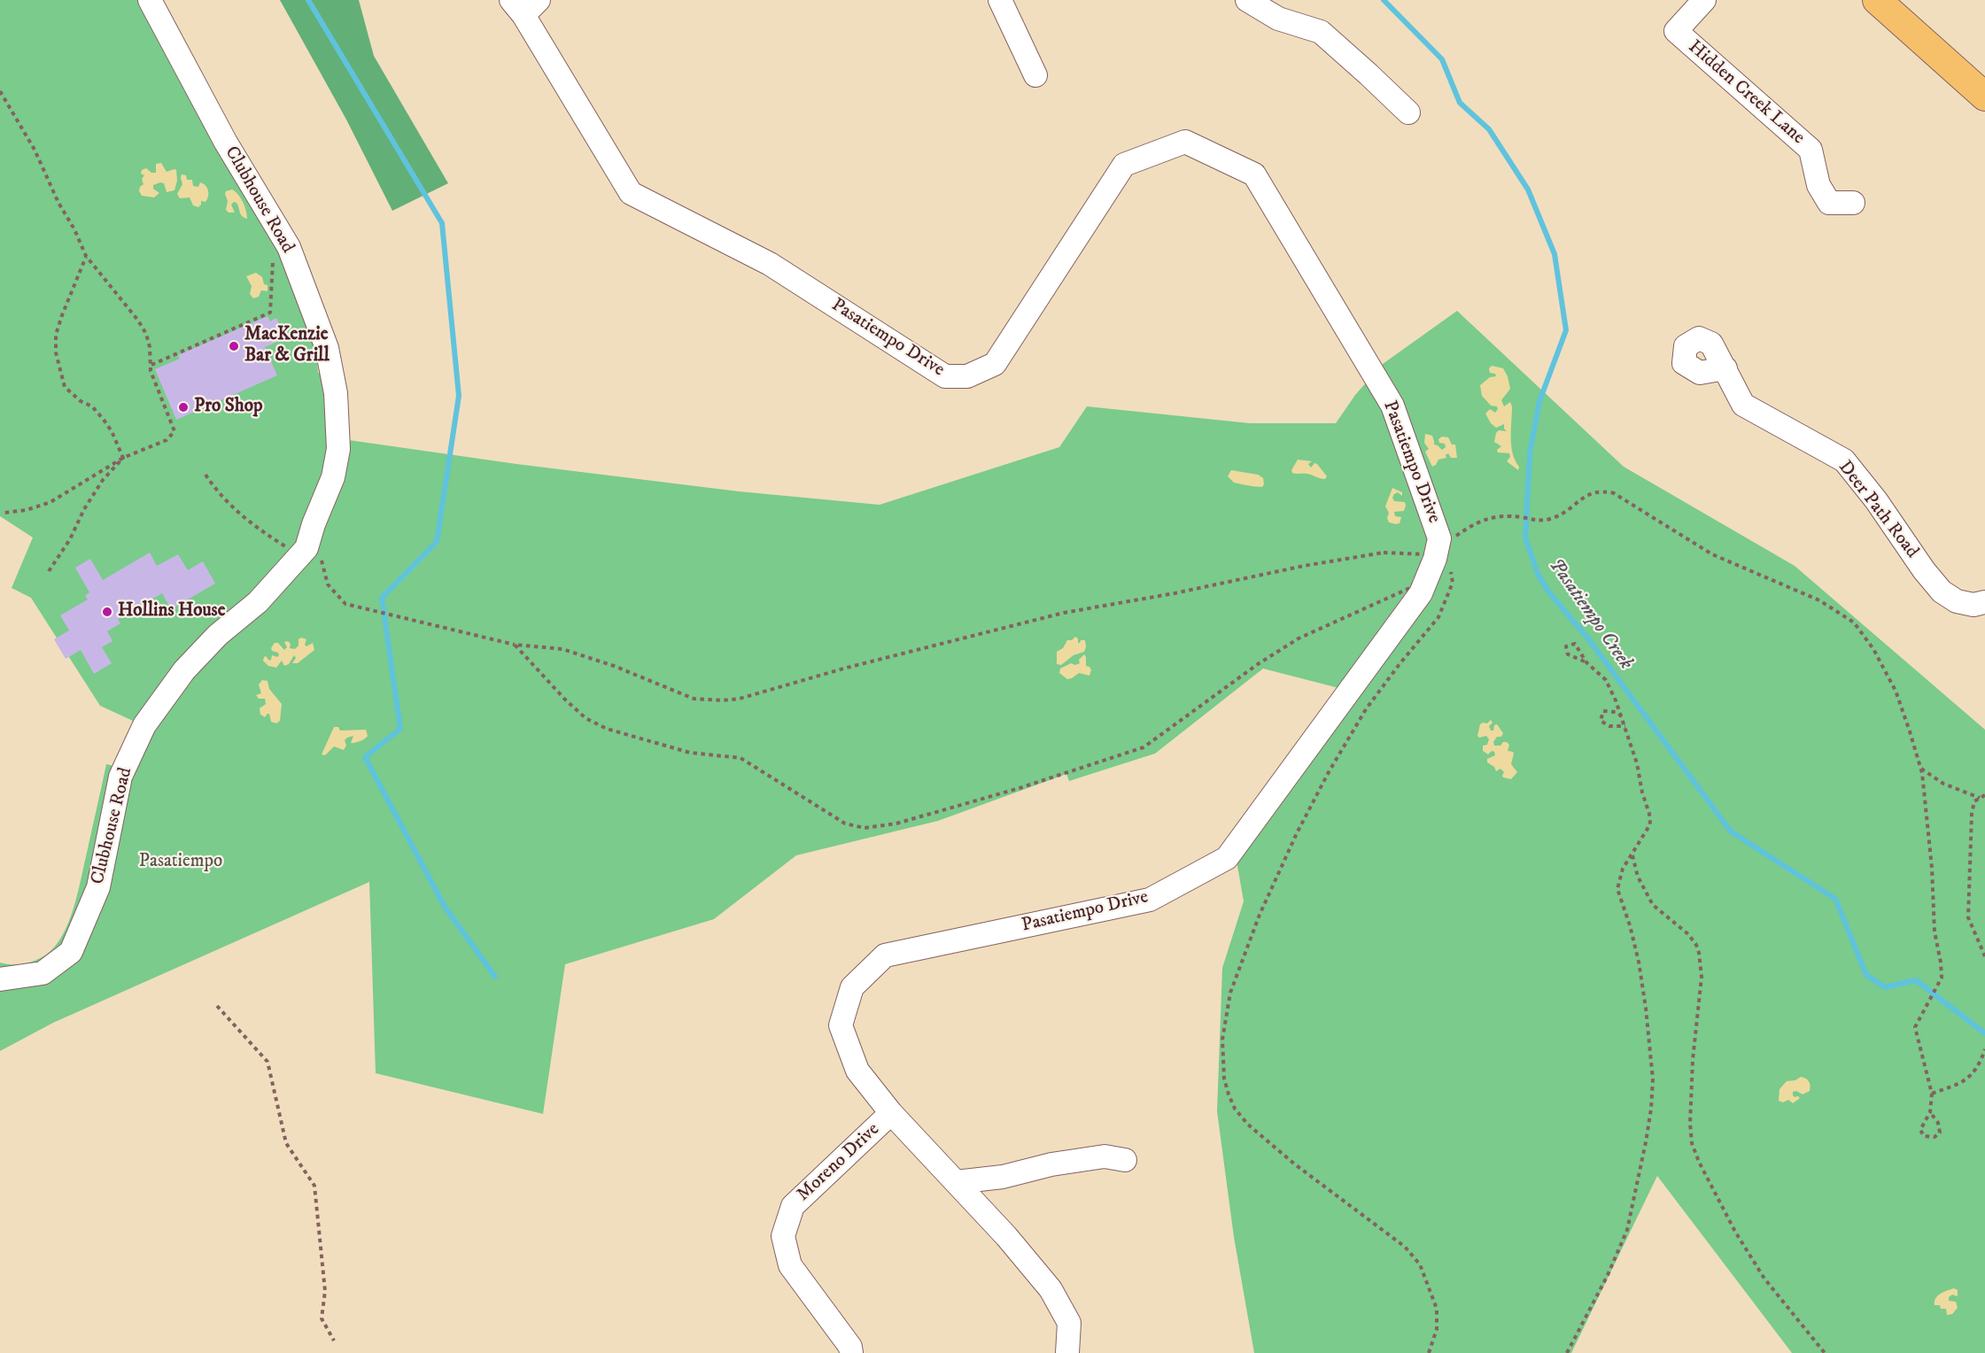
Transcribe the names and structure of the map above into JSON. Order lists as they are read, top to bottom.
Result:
{
  "streets": {
    "street": [
      "Hidden Creek Lane",
      "Clubhouse Road",
      "Pasatiempo Drive",
      "Deer Path Road",
      "Moreno Drive"
    ]
  },
  "crossings": [
    ["Pasatiempo Drive", "Moreno Drive"]
  ],
  "water": ["Pasatiempo Creek"],
  "parks": ["Pasatiempo"],
  "places": ["MacKenzie Bar & Grill", "Pro Shop", "Hollins House"]
}
